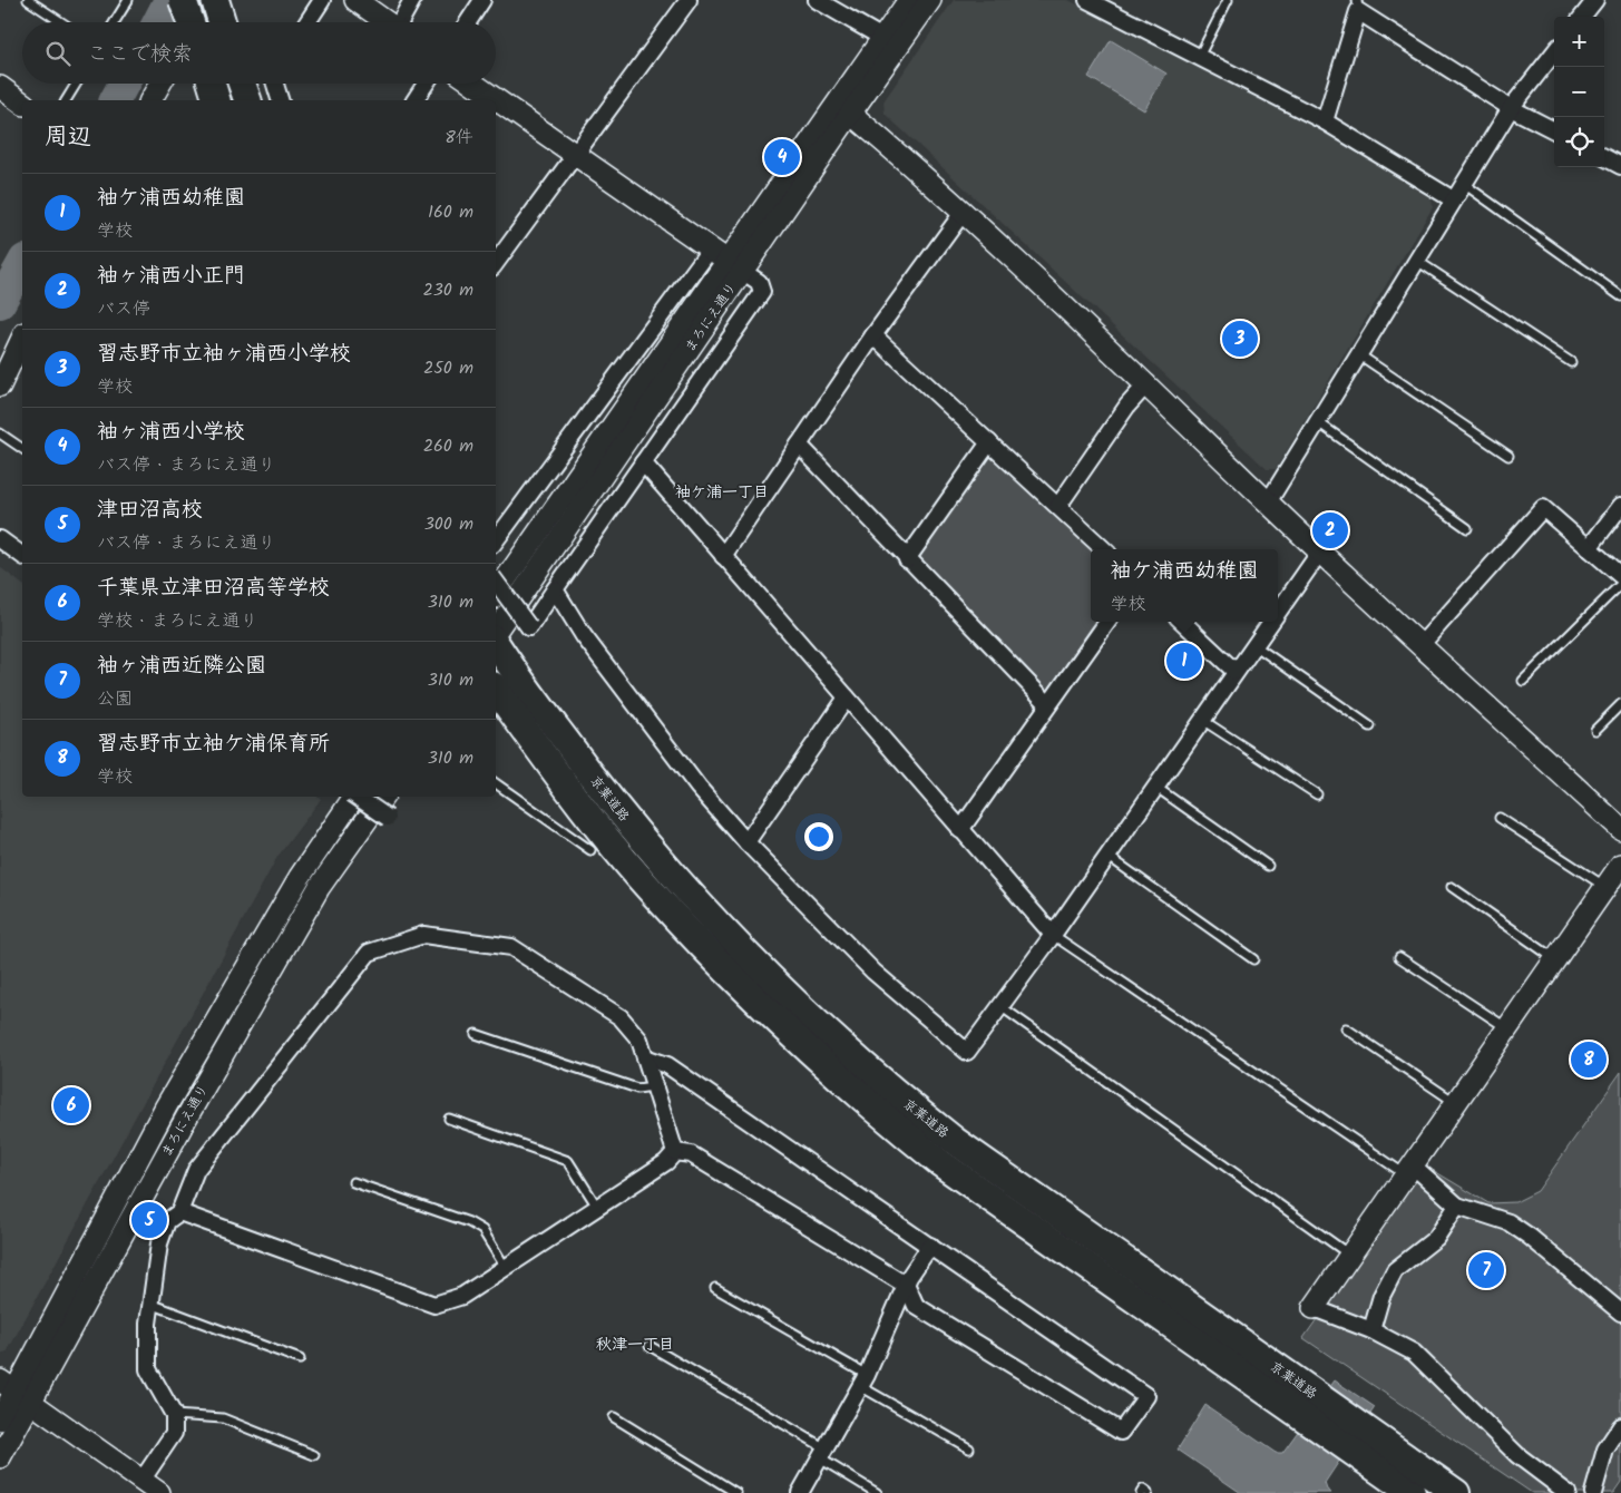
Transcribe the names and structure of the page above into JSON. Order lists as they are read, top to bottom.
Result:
{
  "streets": {
    "highway": ["京葉道路"],
    "street": ["まろにえ通り"]
  },
  "districts": ["袖ケ浦一丁目", "秋津一丁目"],
  "page": {
    "map_buttons": ["+", "−"],
    "search": "ここで検索",
    "heading": ["周辺", "8件"],
    "pins": [
      "4",
      "3",
      "2",
      "1",
      "8",
      "6",
      "5",
      "7"
    ],
    "list": [
      {
        "mark": "1",
        "name": "袖ケ浦西幼稚園",
        "note": "学校",
        "value": "160 m"
      },
      {
        "mark": "2",
        "name": "袖ヶ浦西小正門",
        "note": "バス停",
        "value": "230 m"
      },
      {
        "mark": "3",
        "name": "習志野市立袖ヶ浦西小学校",
        "note": "学校",
        "value": "250 m"
      },
      {
        "mark": "4",
        "name": "袖ヶ浦西小学校",
        "note": "バス停 · まろにえ通り",
        "value": "260 m"
      },
      {
        "mark": "5",
        "name": "津田沼高校",
        "note": "バス停 · まろにえ通り",
        "value": "300 m"
      },
      {
        "mark": "6",
        "name": "千葉県立津田沼高等学校",
        "note": "学校 · まろにえ通り",
        "value": "310 m"
      },
      {
        "mark": "7",
        "name": "袖ヶ浦西近隣公園",
        "note": "公園",
        "value": "310 m"
      },
      {
        "mark": "8",
        "name": "習志野市立袖ケ浦保育所",
        "note": "学校",
        "value": "310 m"
      }
    ],
    "popup": ["袖ケ浦西幼稚園", "学校"]
  }
}
